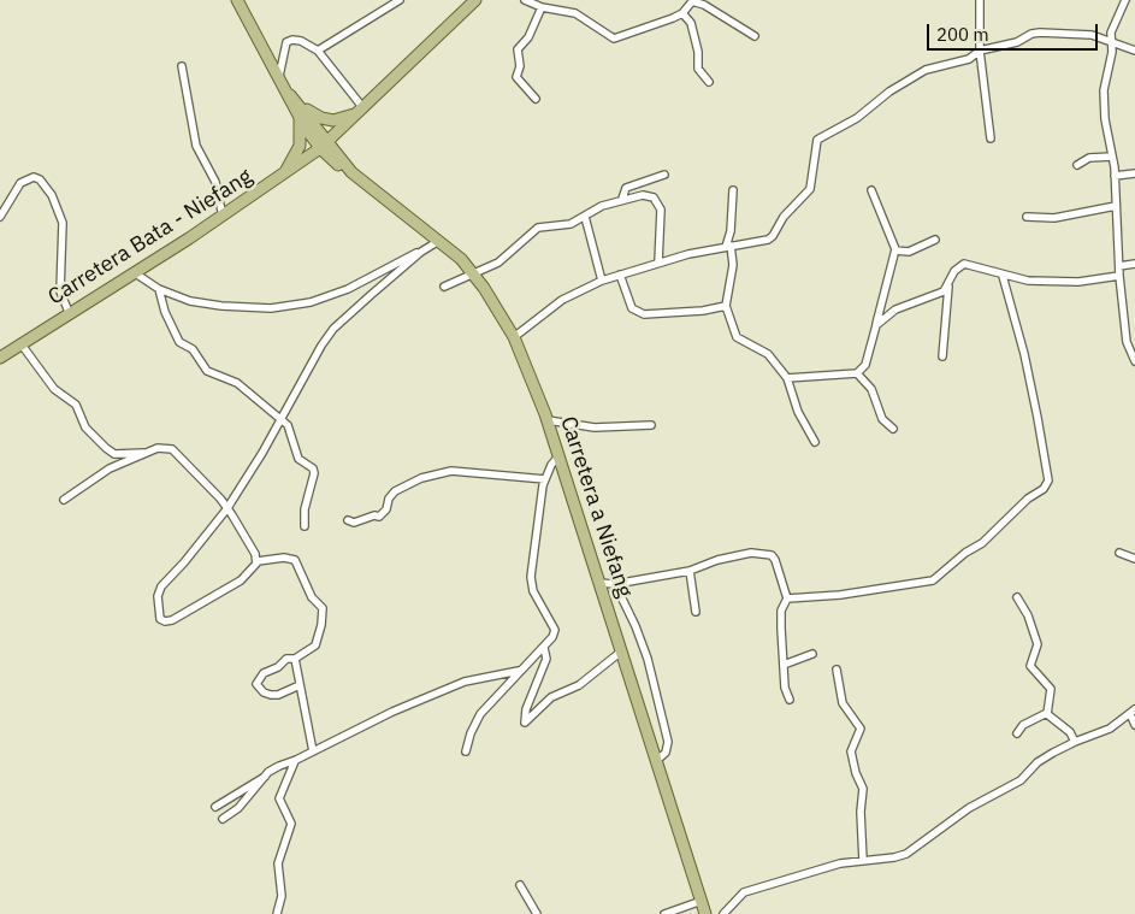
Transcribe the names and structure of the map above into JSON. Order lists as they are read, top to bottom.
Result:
{
  "streets": {
    "main road": ["Carretera Bata - Niefang", "Carretera a Niefang"]
  },
  "scale_bar": "200 m"
}
